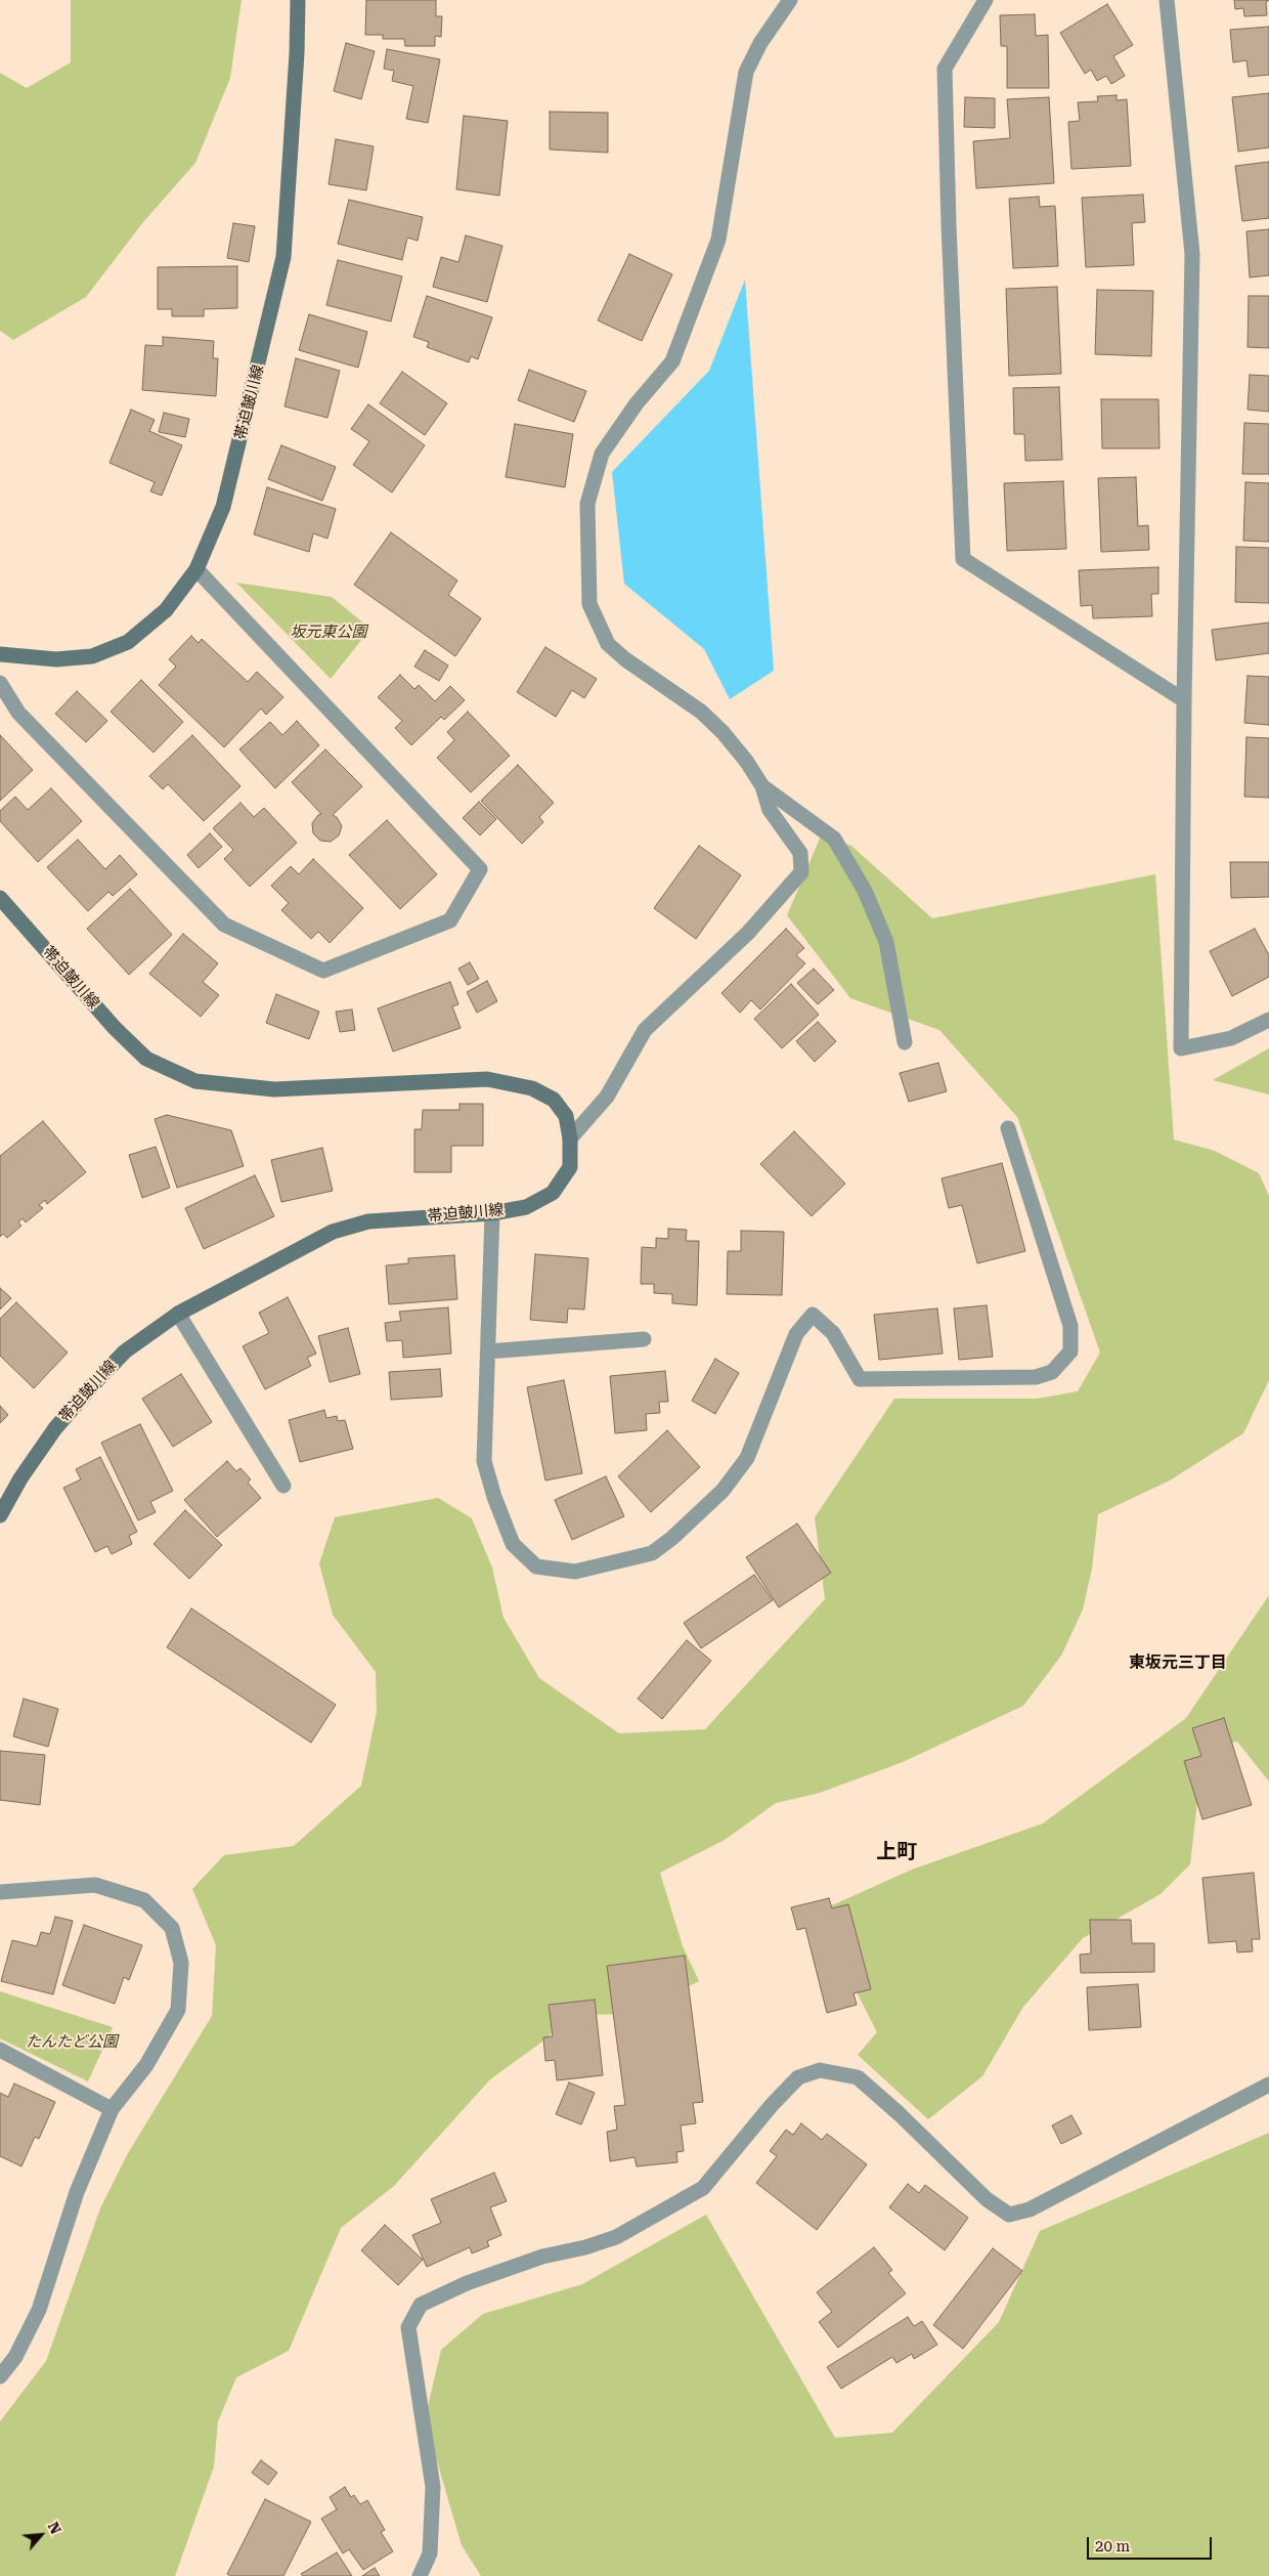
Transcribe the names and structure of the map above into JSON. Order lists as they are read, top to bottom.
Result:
{
  "streets": {
    "street": ["帯迫皷川線"]
  },
  "districts": ["東坂元三丁目", "上町"],
  "parks": ["坂元東公園", "たんたど公園"],
  "scale_bar": "20 m",
  "north": "top right"
}
